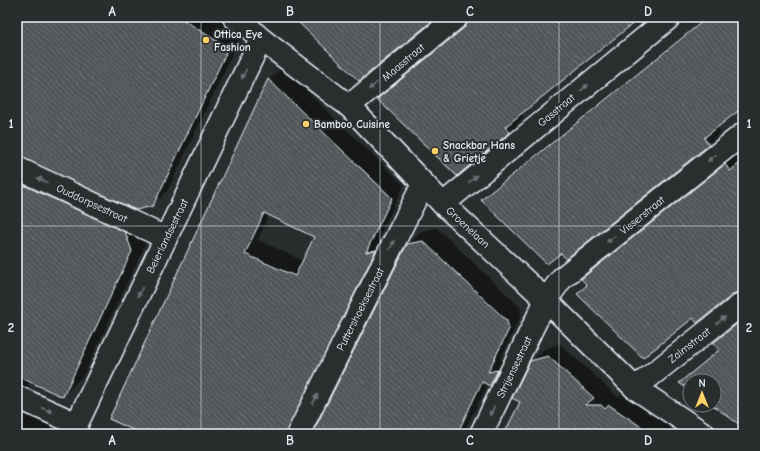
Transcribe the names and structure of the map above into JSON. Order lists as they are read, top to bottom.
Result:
{
  "streets": {
    "street": [
      "Maasstraat",
      "Gasstraat",
      "Ouddorpsestraat",
      "Visserstraat",
      "Groenelaan",
      "Beierlandsestraat",
      "Puttershoeksestraat",
      "Zalmstraat",
      "Strijensestraat"
    ]
  },
  "crossings": [
    ["Maasstraat", "Groenelaan"],
    ["Gasstraat", "Groenelaan"],
    ["Ouddorpsestraat", "Beierlandsestraat"],
    ["Visserstraat", "Groenelaan"],
    ["Visserstraat", "Strijensestraat"],
    ["Groenelaan", "Beierlandsestraat"],
    ["Groenelaan", "Puttershoeksestraat"],
    ["Groenelaan", "Zalmstraat"],
    ["Groenelaan", "Strijensestraat"]
  ],
  "one_way": [
    "Maasstraat",
    "Gasstraat",
    "Ouddorpsestraat",
    "Visserstraat",
    "Beierlandsestraat",
    "Puttershoeksestraat",
    "Zalmstraat",
    "Strijensestraat"
  ],
  "places": ["Ottica Eye Fashion", "Bamboo Cuisine", "Snackbar Hans & Grietje"],
  "north": "top",
  "grid": {
    "columns": [
      "A",
      "B",
      "C",
      "D"
    ],
    "rows": ["1", "2"]
  }
}
